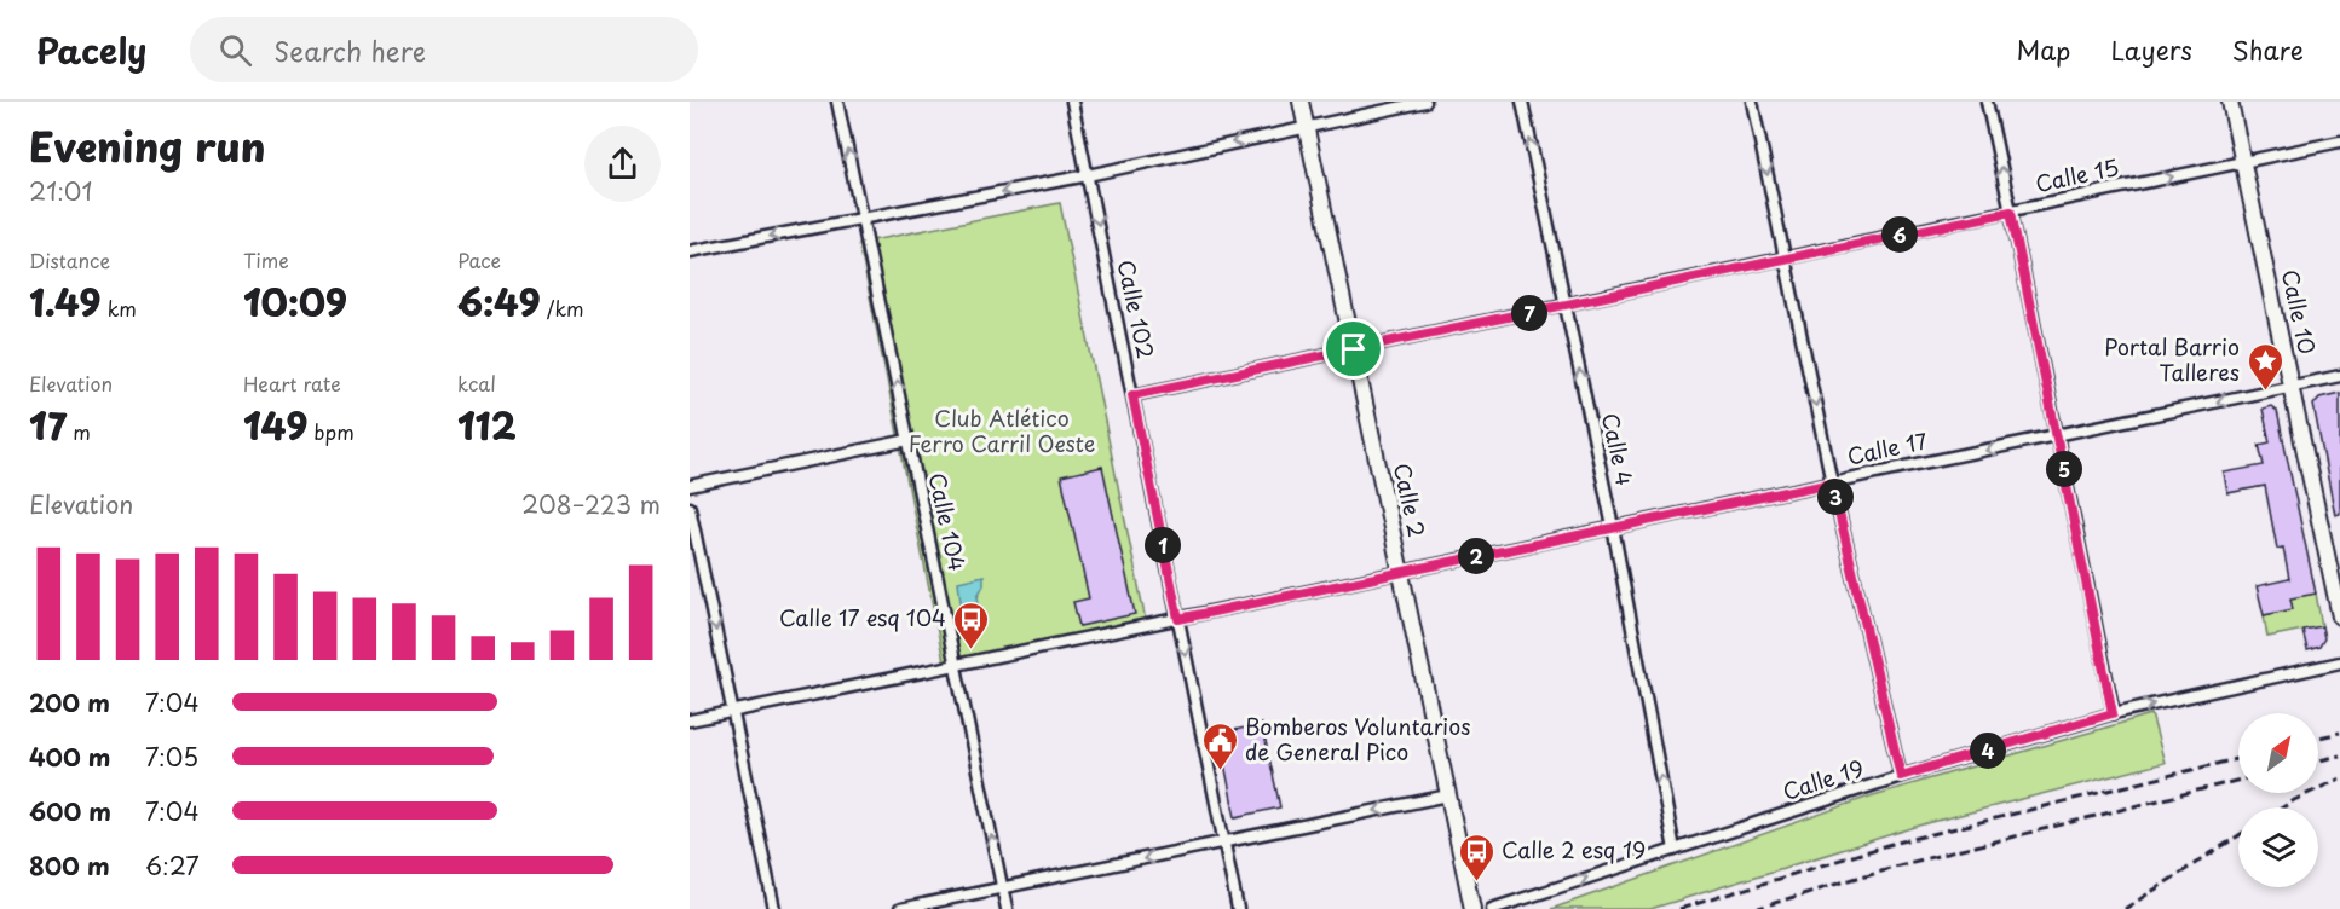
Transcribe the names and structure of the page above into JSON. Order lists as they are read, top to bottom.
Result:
{
  "streets": {
    "street": [
      "Calle 15",
      "Calle 102",
      "Calle 10",
      "Calle 4",
      "Calle 17",
      "Calle 2",
      "Calle 104",
      "Calle 19"
    ]
  },
  "crossings": [
    ["Calle 15", "Calle 102"],
    ["Calle 15", "Calle 10"],
    ["Calle 15", "Calle 4"],
    ["Calle 15", "Calle 2"],
    ["Calle 102", "Calle 17"],
    ["Calle 10", "Calle 17"],
    ["Calle 4", "Calle 17"],
    ["Calle 4", "Calle 19"],
    ["Calle 17", "Calle 2"],
    ["Calle 17", "Calle 104"]
  ],
  "one_way": [
    "Calle 102",
    "Calle 4",
    "Calle 104",
    "Calle 19"
  ],
  "parks": ["Club Atlético Ferro Carril Oeste"],
  "places": {
    "place": ["Portal Barrio Talleres"],
    "bus stop": ["Calle 17 esq 104", "Calle 2 esq 19"],
    "public building": ["Bomberos Voluntarios de General Pico"]
  },
  "north": "top right",
  "page": {
    "header": "Pacely",
    "search": "Search here",
    "nav": ["Map", "Layers", "Share"],
    "heading": ["Evening run", "21:01"],
    "pins": [
      "6",
      "7",
      "5",
      "3",
      "1",
      "2",
      "4"
    ],
    "stats": [
      ["Distance", "1.49 km"],
      ["Time", "10:09"],
      ["Pace", "6:49 /km"],
      ["Elevation", "17 m"],
      ["Heart rate", "149 bpm"],
      ["kcal", "112"]
    ],
    "chart": ["Elevation", "208–223 m"],
    "list": [
      {
        "name": "200 m",
        "note": "7:04"
      },
      {
        "name": "400 m",
        "note": "7:05"
      },
      {
        "name": "600 m",
        "note": "7:04"
      },
      {
        "name": "800 m",
        "note": "6:27"
      }
    ]
  }
}
